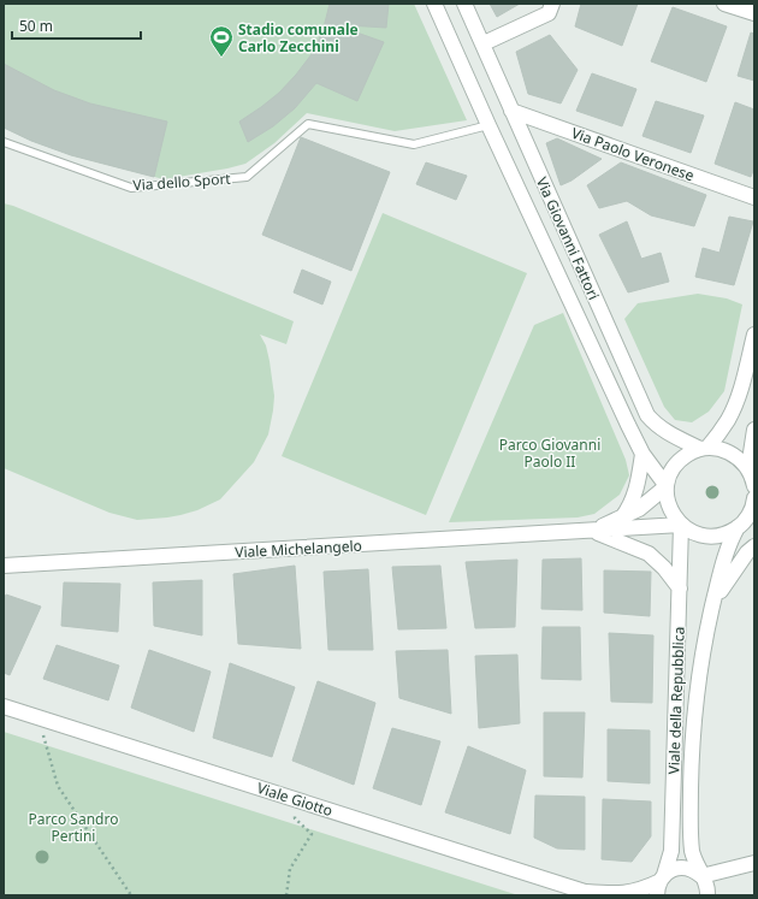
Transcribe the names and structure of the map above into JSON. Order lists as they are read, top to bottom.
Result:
{
  "streets": {
    "street": [
      "Via Paolo Veronese",
      "Via Giovanni Fattori",
      "Viale Michelangelo",
      "Viale della Repubblica",
      "Viale Giotto"
    ],
    "lane": ["Via dello Sport"]
  },
  "crossings": [
    ["Via Paolo Veronese", "Via Giovanni Fattori"],
    ["Via dello Sport", "Via Giovanni Fattori"],
    ["Via Giovanni Fattori", "Viale Michelangelo"],
    ["Viale Michelangelo", "Viale della Repubblica"],
    ["Viale della Repubblica", "Viale Giotto"]
  ],
  "parks": ["Parco Giovanni Paolo II", "Parco Sandro Pertini"],
  "places": {
    "sports": ["Stadio comunale Carlo Zecchini"]
  },
  "scale_bar": "50 m"
}
